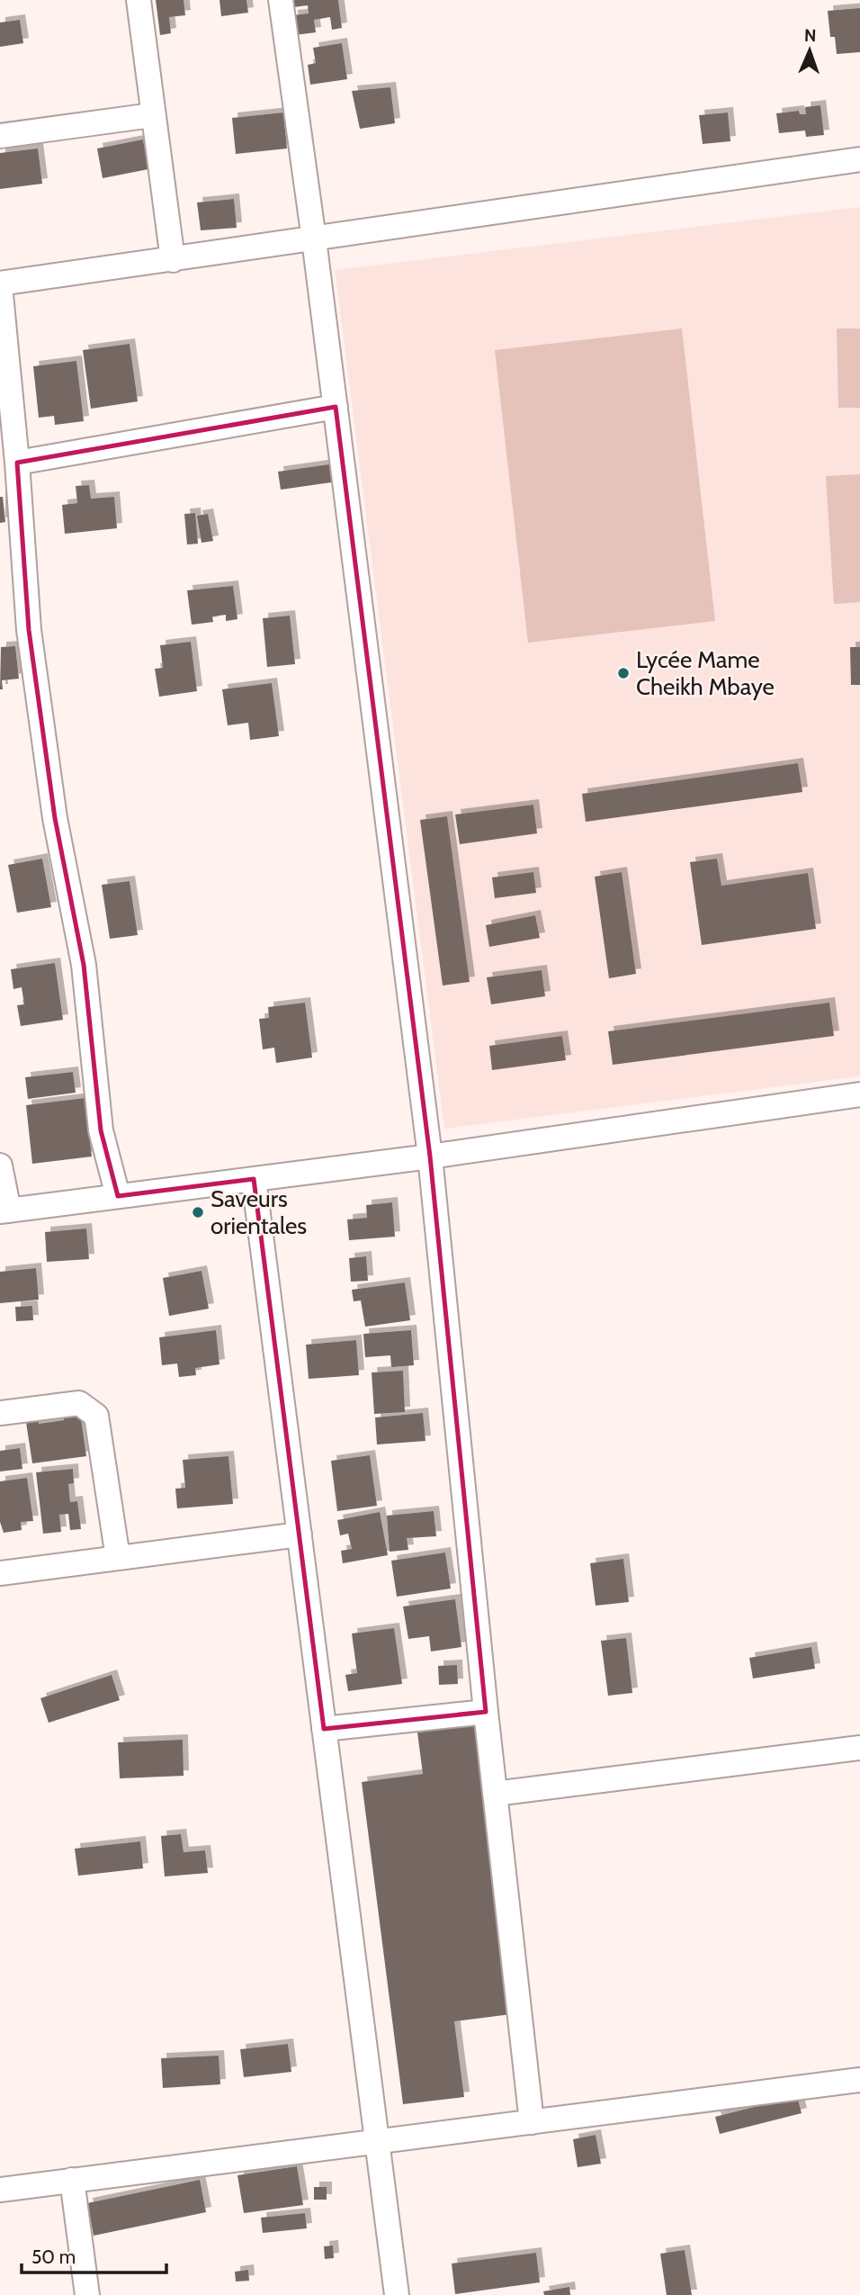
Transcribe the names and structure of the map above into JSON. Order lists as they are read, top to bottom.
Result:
{
  "places": ["Lycée Mame Cheikh Mbaye", "Saveurs orientales"],
  "scale_bar": "50 m",
  "north": "top"
}
